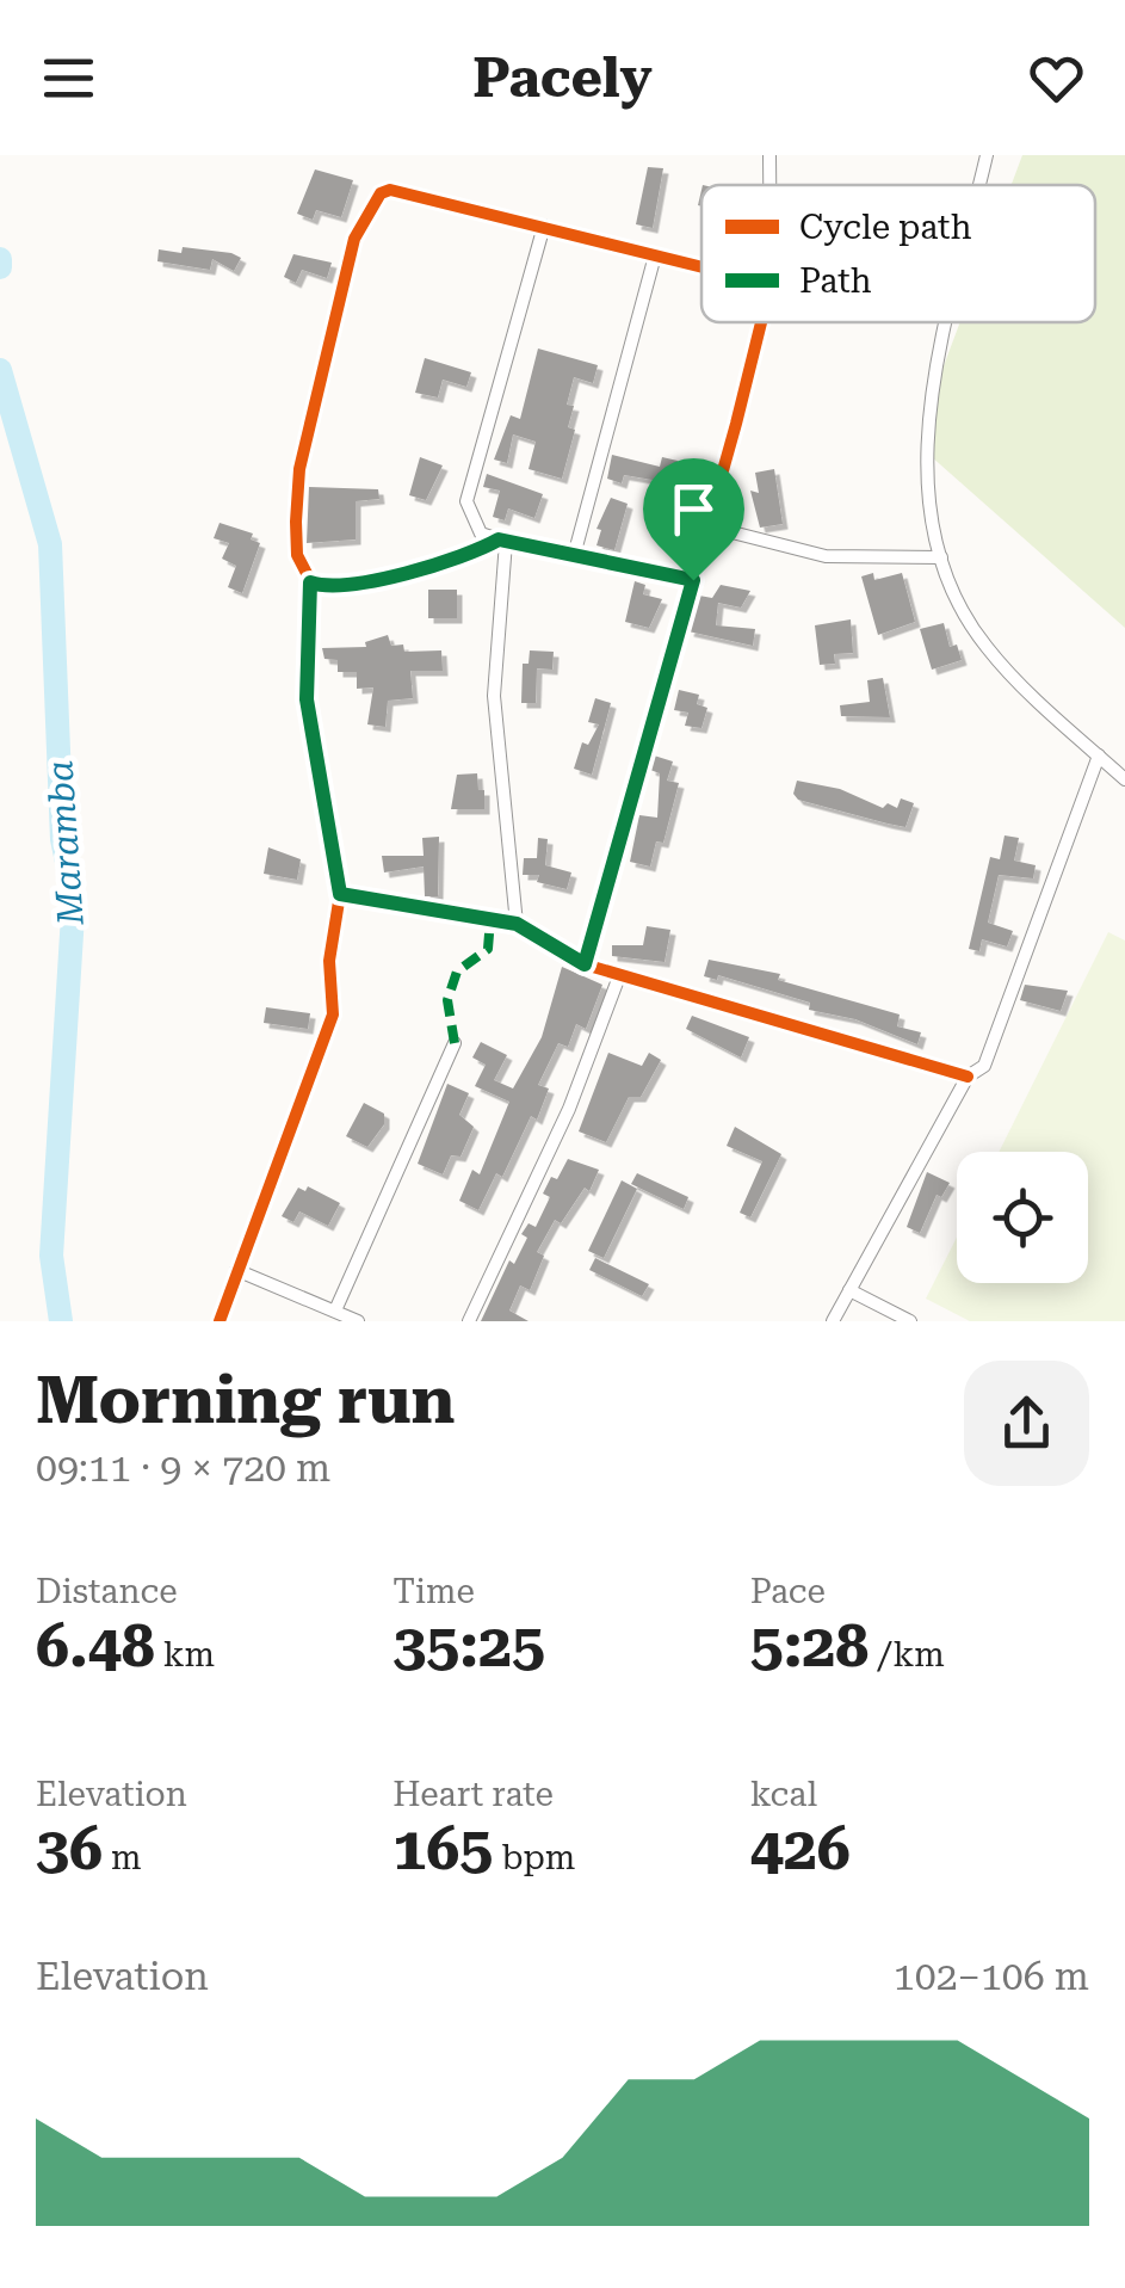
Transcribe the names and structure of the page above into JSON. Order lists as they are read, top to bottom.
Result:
{
  "water": ["Maramba"],
  "legend": ["Cycle path", "Path"],
  "page": {
    "header": "Pacely",
    "heading": ["Morning run", "09:11 · 9 × 720 m"],
    "stats": [
      ["Distance", "6.48 km"],
      ["Time", "35:25"],
      ["Pace", "5:28 /km"],
      ["Elevation", "36 m"],
      ["Heart rate", "165 bpm"],
      ["kcal", "426"]
    ],
    "chart": ["Elevation", "102–106 m"]
  }
}
